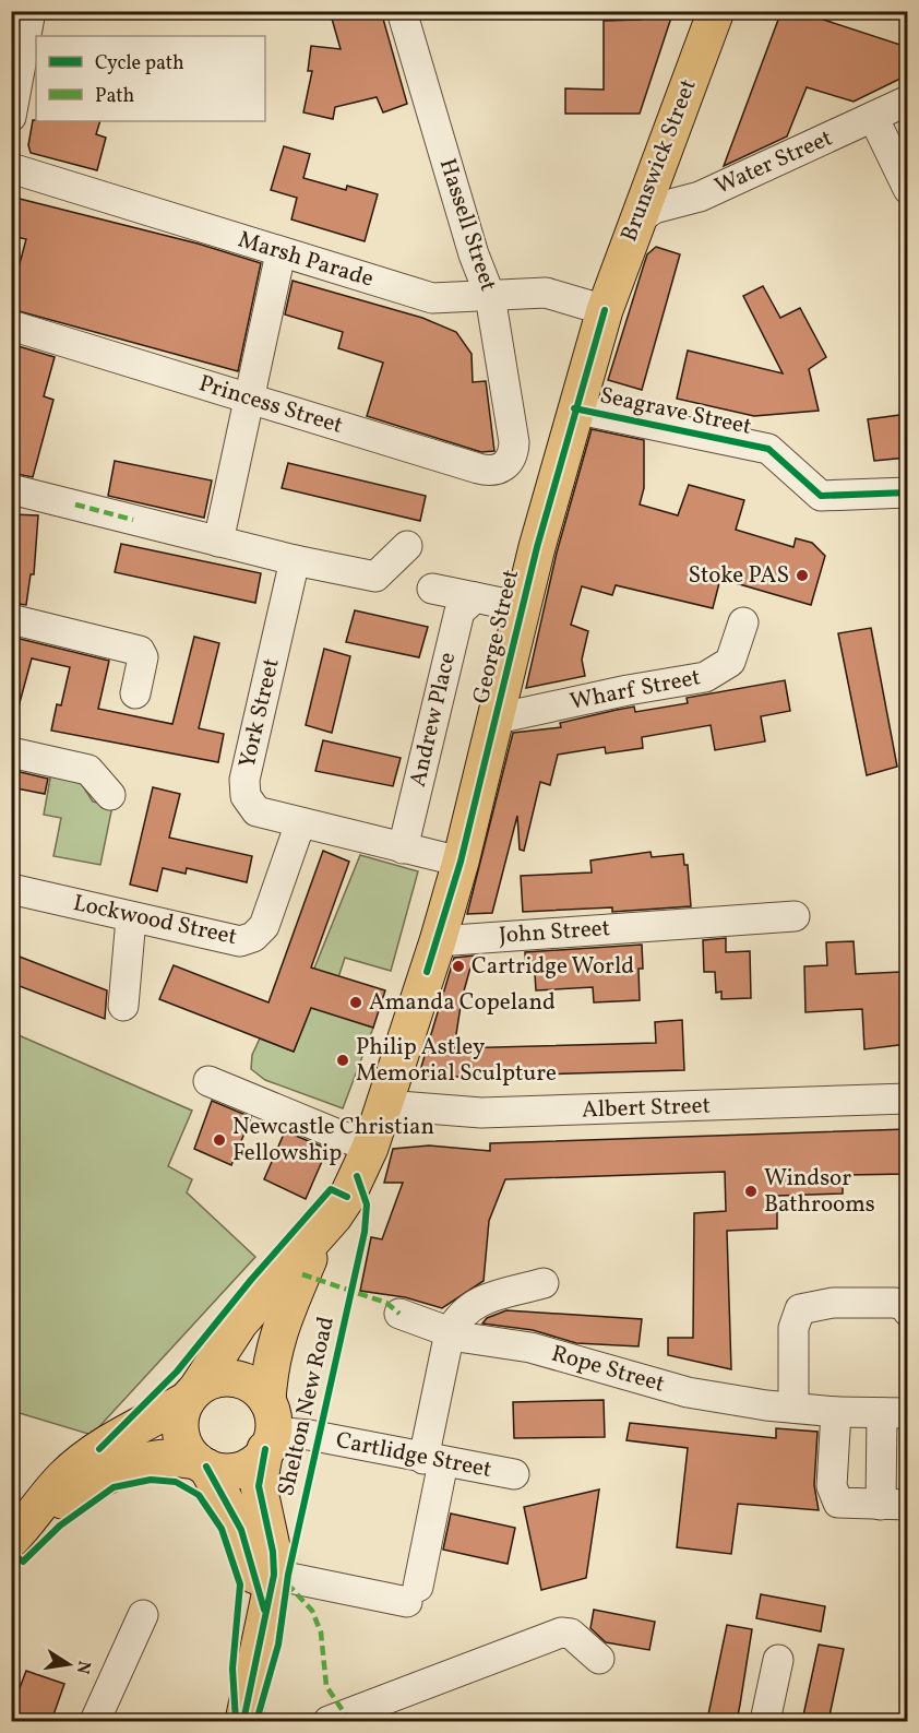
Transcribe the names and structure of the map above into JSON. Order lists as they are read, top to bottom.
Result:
{
  "streets": {
    "main road": ["Brunswick Street", "George Street", "Shelton New Road"],
    "street": [
      "Water Street",
      "Hassell Street",
      "Marsh Parade",
      "Princess Street",
      "Seagrave Street",
      "Wharf Street",
      "York Street",
      "Andrew Place",
      "Lockwood Street",
      "John Street",
      "Albert Street",
      "Rope Street",
      "Cartlidge Street"
    ]
  },
  "crossings": [
    ["Brunswick Street", "Water Street"],
    ["Brunswick Street", "Marsh Parade"],
    ["Brunswick Street", "George Street"],
    ["Hassell Street", "Marsh Parade"],
    ["Hassell Street", "Princess Street"],
    ["Marsh Parade", "George Street"],
    ["Seagrave Street", "George Street"],
    ["George Street", "Wharf Street"],
    ["George Street", "York Street"],
    ["George Street", "John Street"],
    ["George Street", "Albert Street"],
    ["George Street", "Shelton New Road"],
    ["York Street", "Andrew Place"],
    ["York Street", "Lockwood Street"],
    ["Shelton New Road", "Cartlidge Street"]
  ],
  "places": [
    "Stoke PAS",
    "Cartridge World",
    "Amanda Copeland",
    "Philip Astley Memorial Sculpture",
    "Newcastle Christian Fellowship",
    "Windsor Bathrooms"
  ],
  "legend": ["Cycle path", "Path"],
  "north": "right"
}
